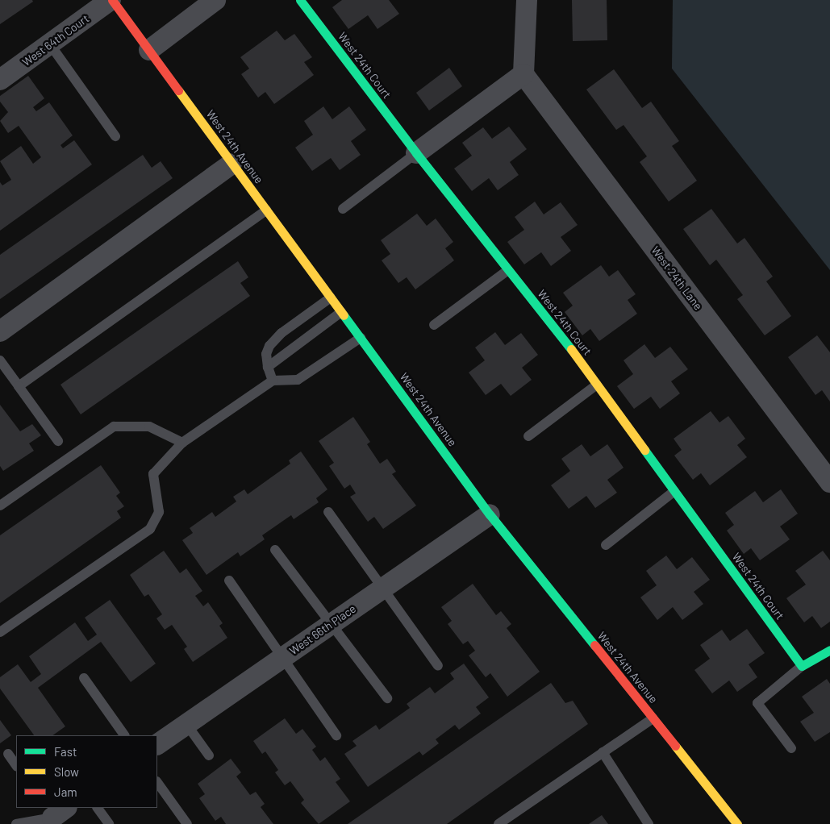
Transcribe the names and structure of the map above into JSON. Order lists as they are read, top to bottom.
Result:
{
  "streets": {
    "street": [
      "West 64th Court",
      "West 24th Court",
      "West 24th Avenue",
      "West 24th Lane",
      "West 66th Place"
    ]
  },
  "crossings": [
    ["West 64th Court", "West 24th Avenue"],
    ["West 24th Avenue", "West 66th Place"]
  ],
  "legend": ["Fast", "Slow", "Jam"]
}
